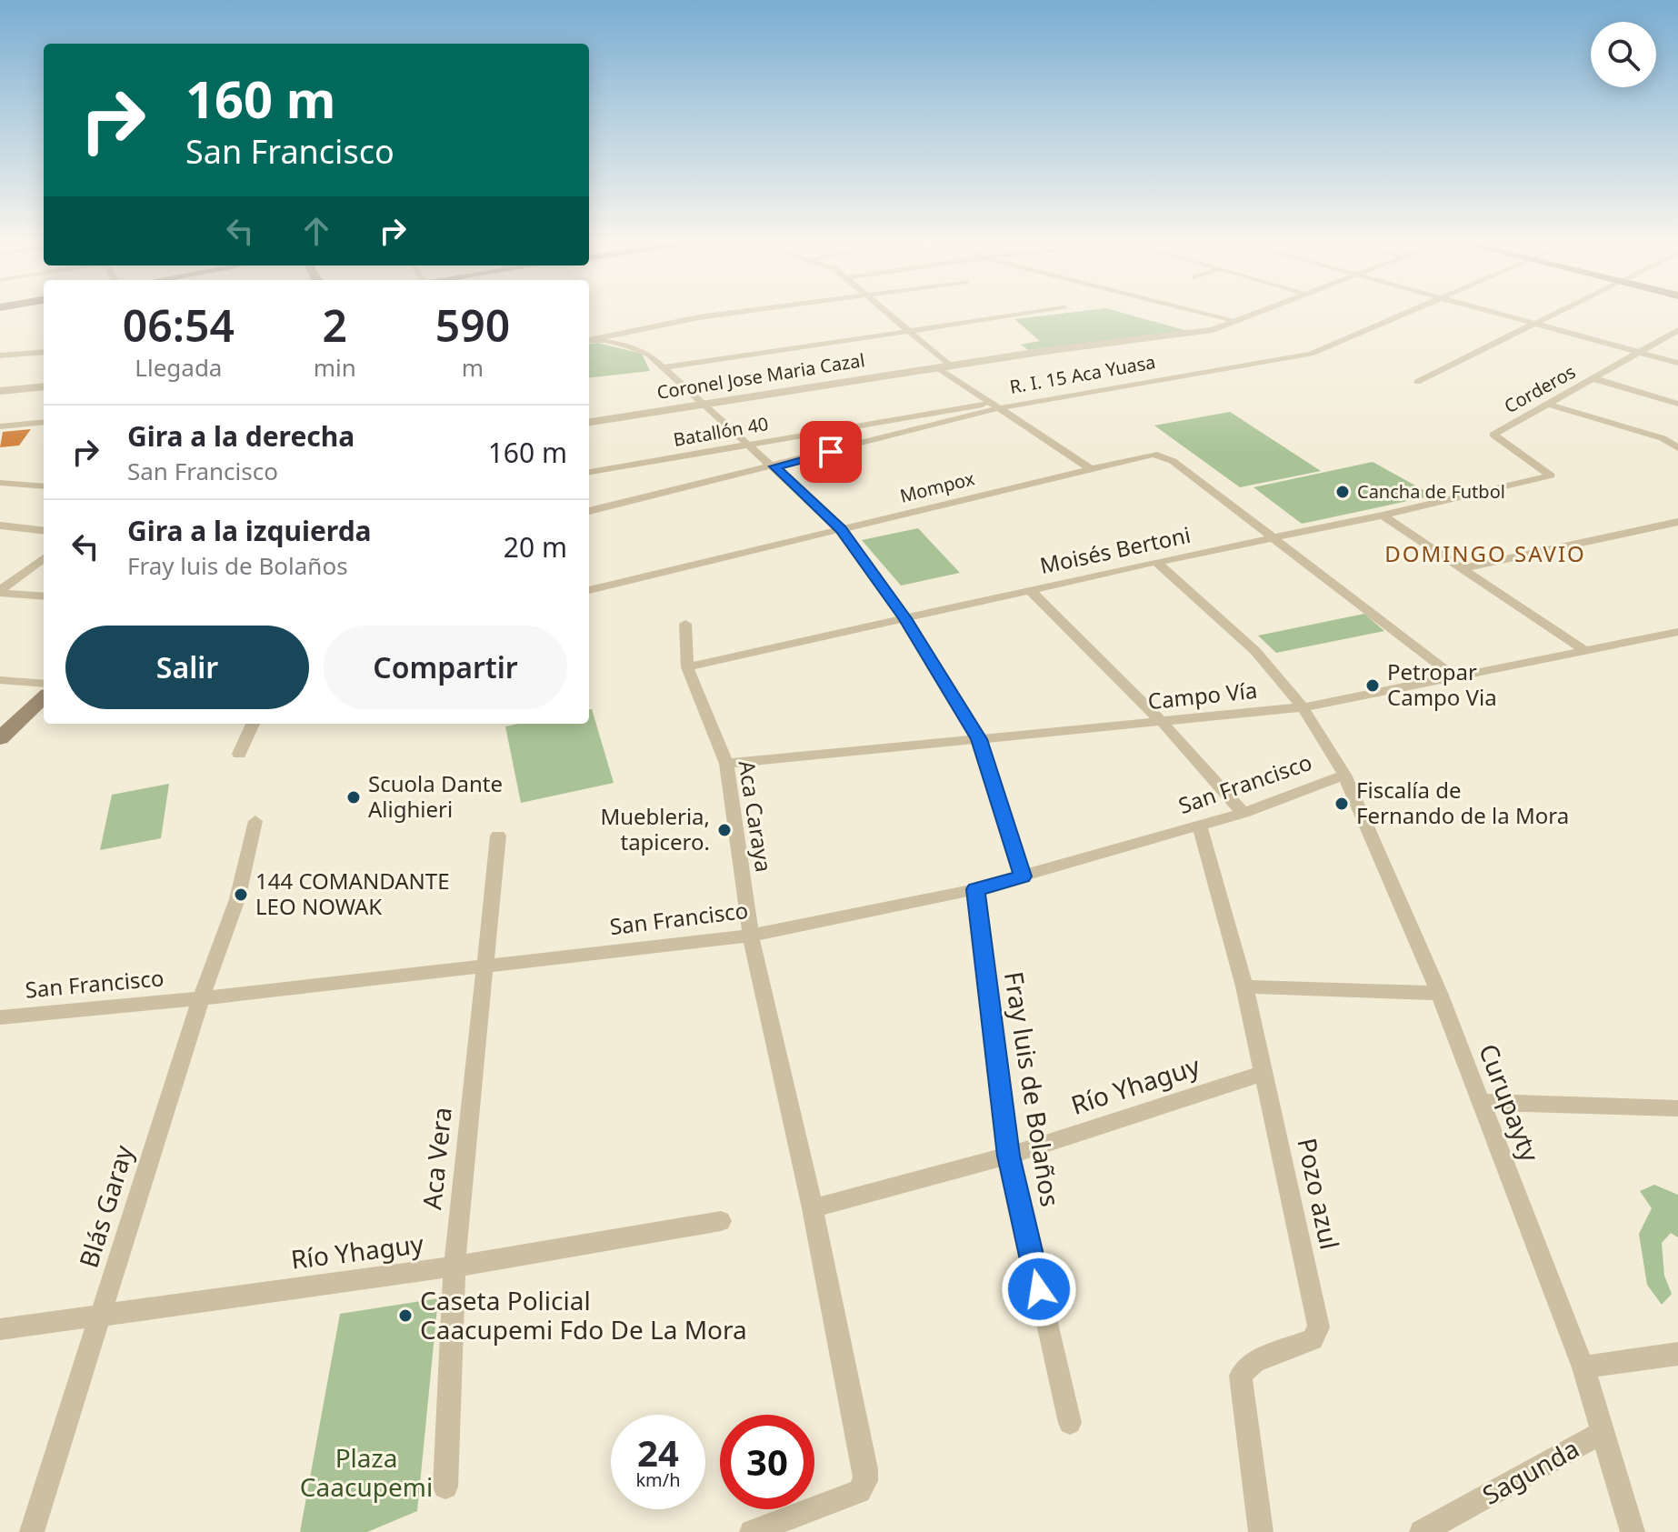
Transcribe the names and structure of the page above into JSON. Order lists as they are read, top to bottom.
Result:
{
  "streets": {
    "street": [
      "R. I. 15 Aca Yuasa",
      "Coronel Jose Maria Cazal",
      "Corderos",
      "Batallón 40",
      "Mompox",
      "Moisés Bertoni",
      "Campo Vía",
      "San Francisco",
      "Aca Caraya",
      "Río Yhaguy",
      "Fray luis de Bolaños",
      "Curupayty",
      "Aca Vera",
      "Pozo azul",
      "Blás Garay",
      "Sagunda"
    ]
  },
  "crossings": [
    ["R. I. 15 Aca Yuasa", "Batallón 40"],
    ["Corderos", "Moisés Bertoni"],
    ["Mompox", "Moisés Bertoni"],
    ["Mompox", "Campo Vía"],
    ["Moisés Bertoni", "Aca Caraya"],
    ["Moisés Bertoni", "Curupayty"],
    ["Campo Vía", "Aca Caraya"],
    ["Campo Vía", "Curupayty"],
    ["San Francisco", "Aca Caraya"],
    ["San Francisco", "Fray luis de Bolaños"],
    ["San Francisco", "Curupayty"],
    ["San Francisco", "Aca Vera"],
    ["San Francisco", "Pozo azul"],
    ["San Francisco", "Blás Garay"],
    ["Aca Caraya", "Río Yhaguy"],
    ["Río Yhaguy", "Fray luis de Bolaños"],
    ["Río Yhaguy", "Aca Vera"],
    ["Río Yhaguy", "Pozo azul"],
    ["Río Yhaguy", "Blás Garay"],
    ["Curupayty", "Sagunda"]
  ],
  "districts": ["DOMINGO SAVIO"],
  "parks": ["Plaza Caacupemi"],
  "places": [
    "Cancha de Futbol",
    "Petropar Campo Via",
    "Scuola Dante Alighieri",
    "Fiscalía de Fernando de la Mora",
    "Muebleria, tapicero.",
    "144 COMANDANTE LEO NOWAK",
    "Caseta Policial Caacupemi Fdo De La Mora"
  ],
  "page": {
    "turn": ["160 m", "San Francisco"],
    "eta": [
      "06:54",
      "Llegada",
      "2",
      "min",
      "590",
      "m"
    ],
    "list": [
      {
        "name": "Gira a la derecha",
        "note": "San Francisco",
        "value": "160 m"
      },
      {
        "name": "Gira a la izquierda",
        "note": "Fray luis de Bolaños",
        "value": "20 m"
      }
    ],
    "buttons": ["Salir", "Compartir"],
    "speed": "24 km/h",
    "limit": "30"
  }
}
